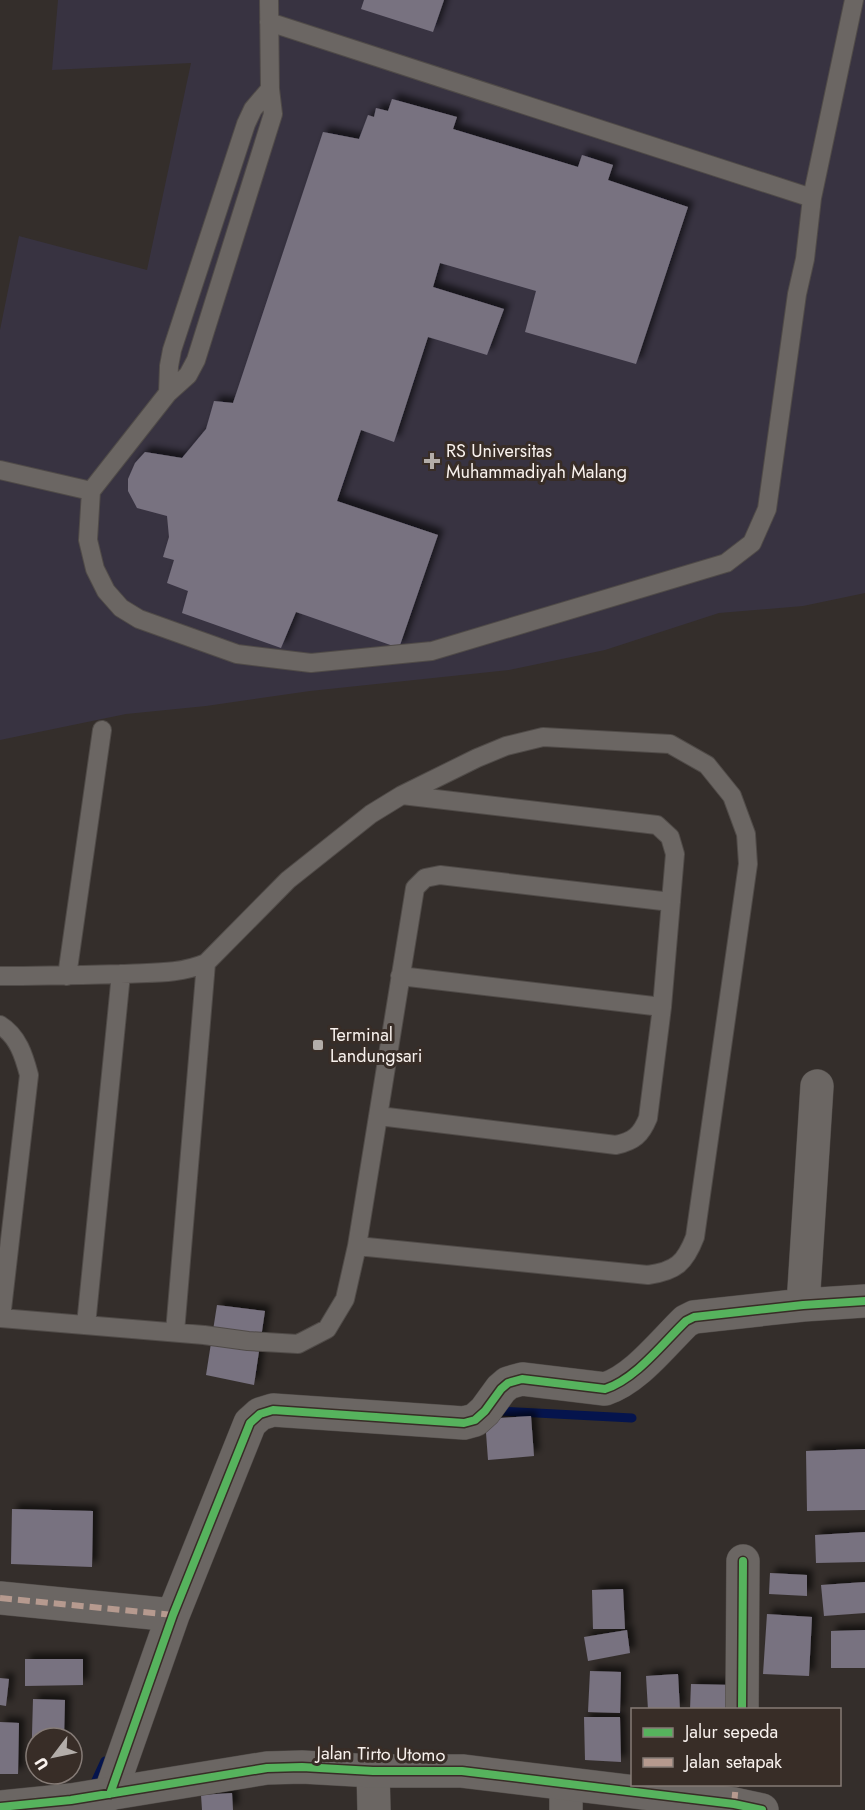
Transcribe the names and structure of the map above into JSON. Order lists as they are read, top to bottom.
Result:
{
  "streets": {
    "street": ["Jalan Tirto Utomo"]
  },
  "places": {
    "health": ["RS Universitas Muhammadiyah Malang"],
    "transit": ["Terminal Landungsari"]
  },
  "legend": ["Jalur sepeda", "Jalan setapak"],
  "north": "bottom left"
}
